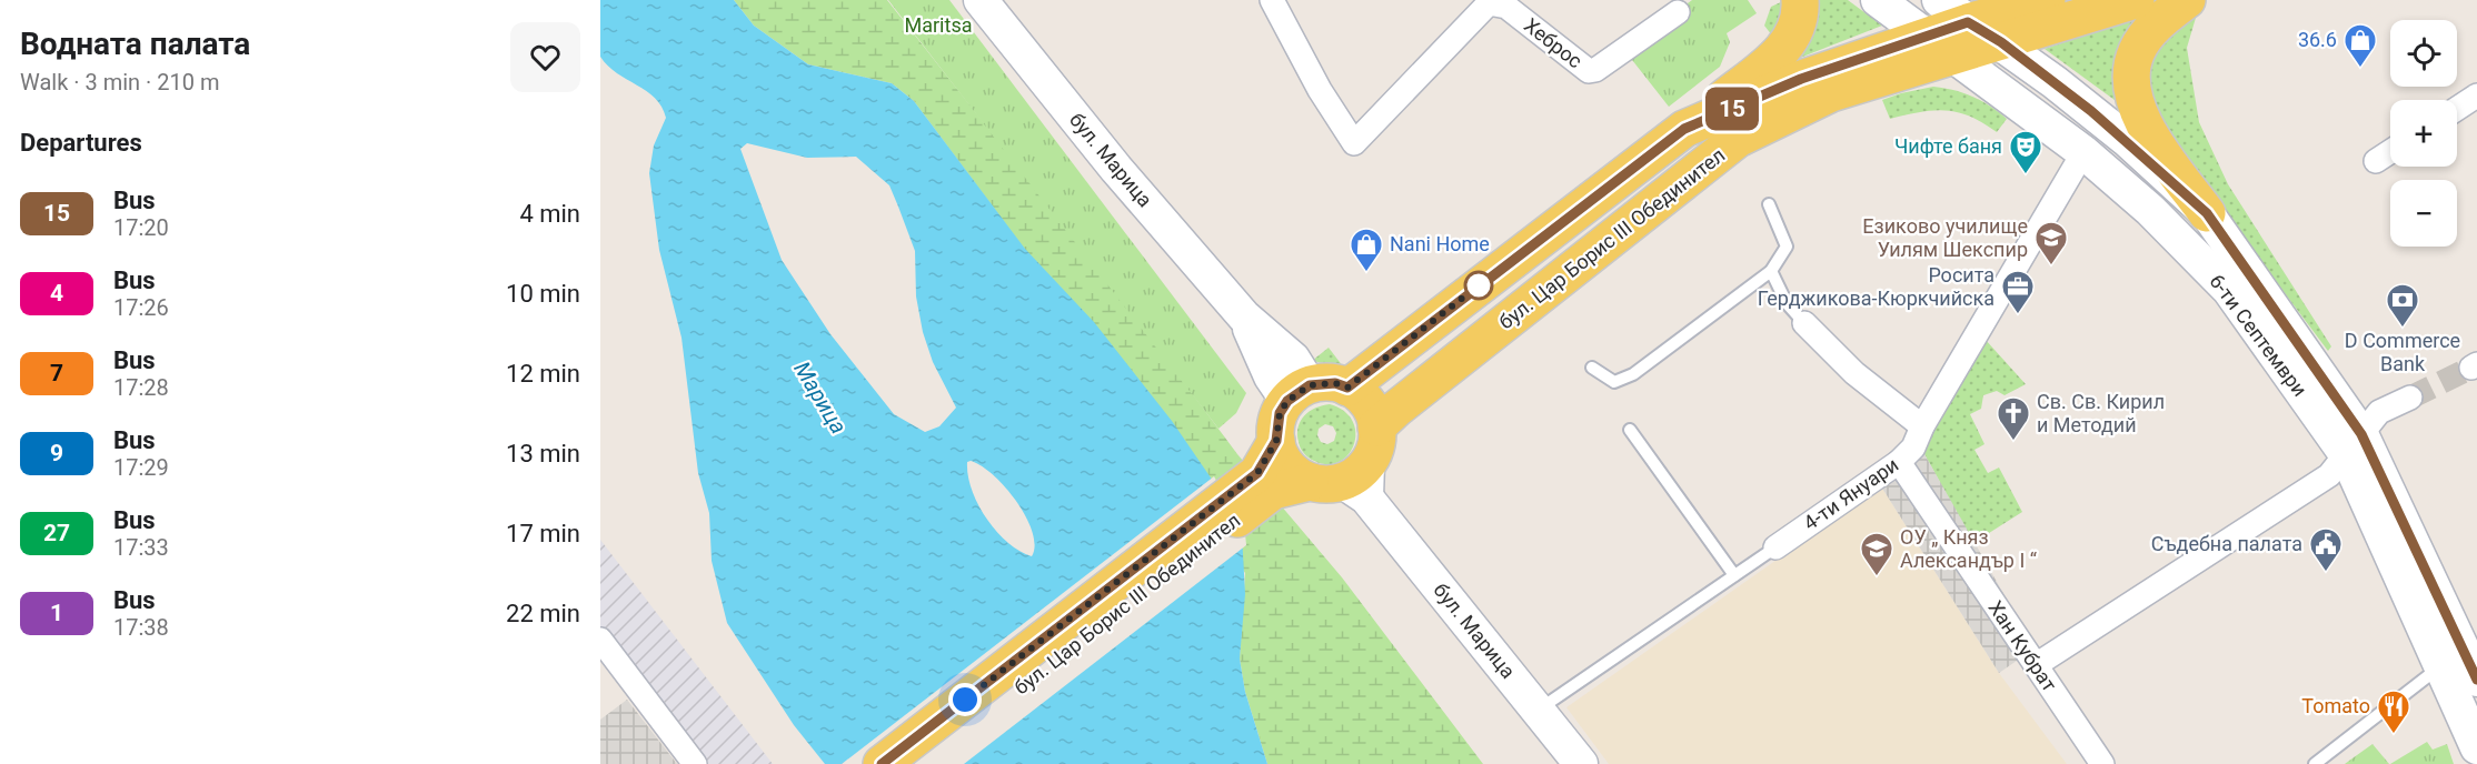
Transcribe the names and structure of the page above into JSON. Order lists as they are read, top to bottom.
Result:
{
  "streets": {
    "main road": ["бул. Марица", "бул. Цар Борис III Обединител", "6-ти Септември"],
    "street": ["Хеброс", "4-ти Януари", "Хан Кубрат"]
  },
  "crossings": [
    ["бул. Марица", "бул. Цар Борис III Обединител"],
    ["бул. Марица", "4-ти Януари"],
    ["бул. Цар Борис III Обединител", "6-ти Септември"],
    ["6-ти Септември", "4-ти Януари"],
    ["4-ти Януари", "Хан Кубрат"]
  ],
  "water": ["Марица"],
  "parks": ["Maritsa"],
  "places": {
    "shop": ["36.6", "Nani Home"],
    "theatre": ["Чифте баня"],
    "school or university": ["Езиково училище Уилям Шекспир", "ОУ „ Княз Александър I “"],
    "office": ["Росита Герджикова-Кюркчийска"],
    "bank": ["D Commerce Bank"],
    "church": ["Св. Св. Кирил и Методий"],
    "public building": ["Съдебна палата"],
    "restaurant": ["Tomato"]
  },
  "lines": ["bus line 15"],
  "page": {
    "heading": [
      ["Водната палата", "Walk · 3 min · 210 m"],
      "Departures"
    ],
    "on_map": "15",
    "map_buttons": ["+", "−"],
    "list": [
      {
        "mark": "15",
        "name": "Bus",
        "note": "17:20",
        "value": "4 min"
      },
      {
        "mark": "4",
        "name": "Bus",
        "note": "17:26",
        "value": "10 min"
      },
      {
        "mark": "7",
        "name": "Bus",
        "note": "17:28",
        "value": "12 min"
      },
      {
        "mark": "9",
        "name": "Bus",
        "note": "17:29",
        "value": "13 min"
      },
      {
        "mark": "27",
        "name": "Bus",
        "note": "17:33",
        "value": "17 min"
      },
      {
        "mark": "1",
        "name": "Bus",
        "note": "17:38",
        "value": "22 min"
      }
    ]
  }
}
